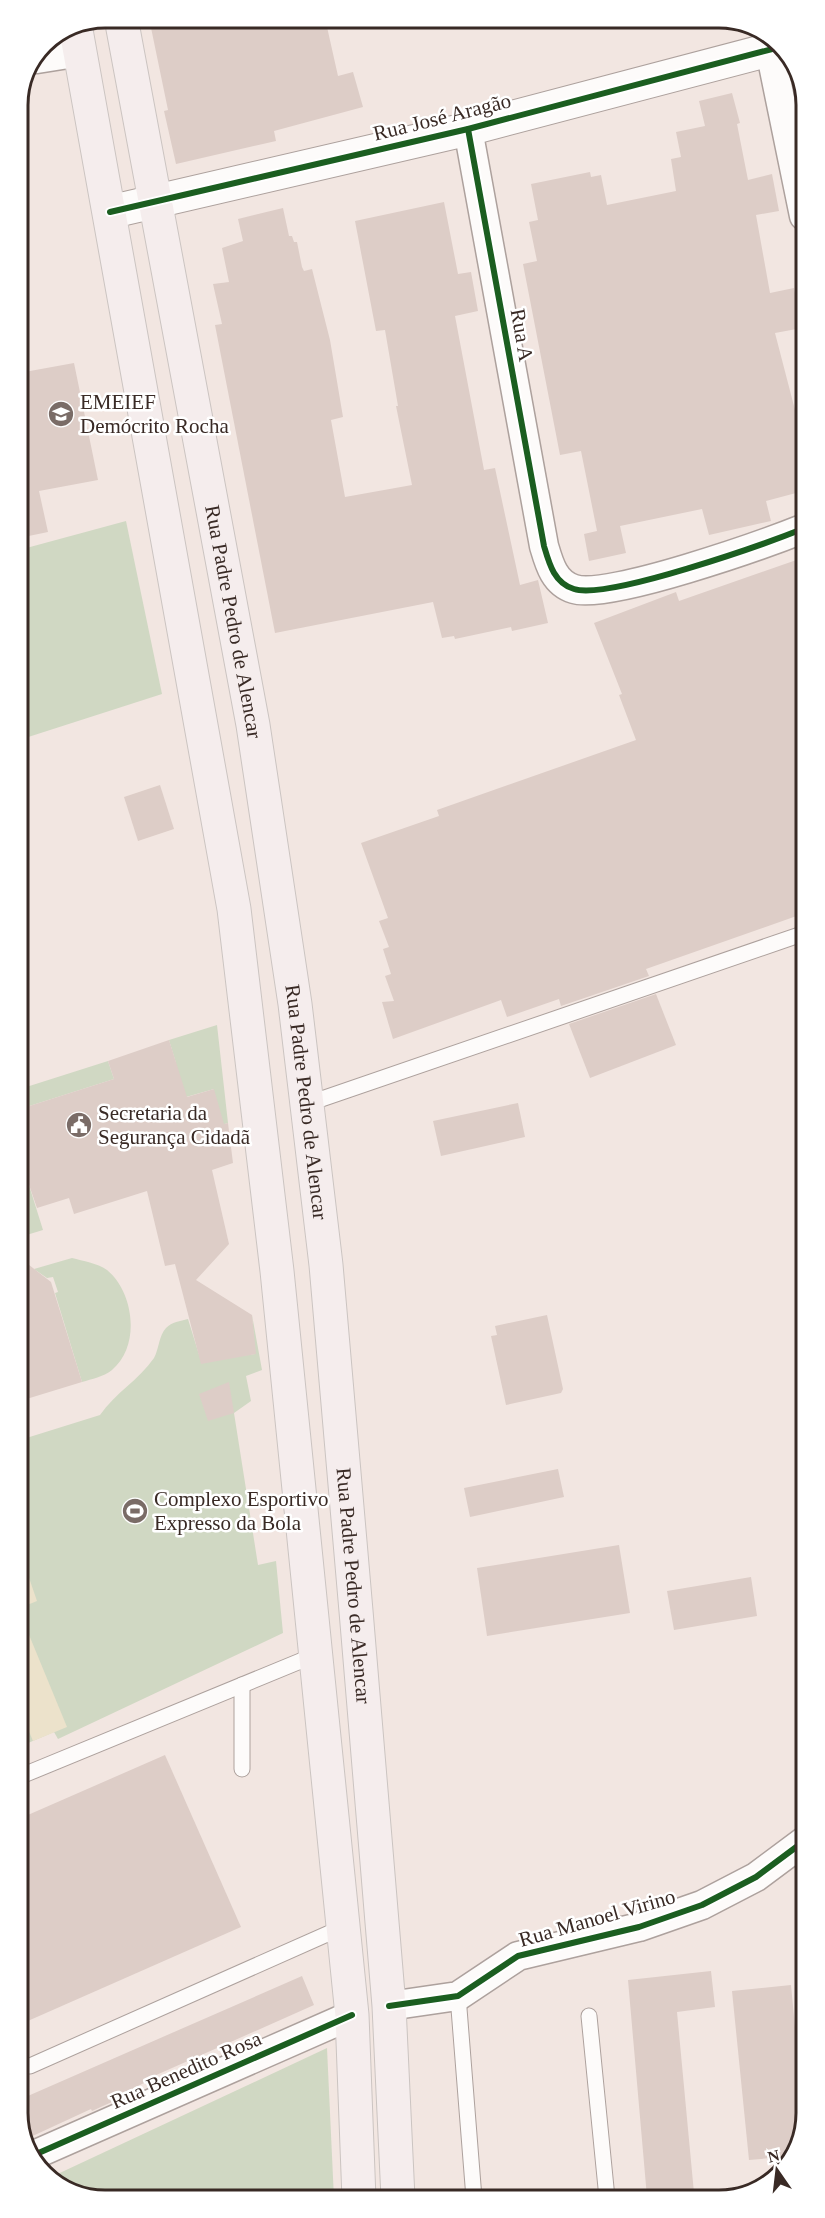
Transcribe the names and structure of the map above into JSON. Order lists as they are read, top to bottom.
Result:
{
  "streets": {
    "main road": ["Rua Padre Pedro de Alencar"],
    "street": [
      "Rua José Aragão",
      "Rua A",
      "Rua Manoel Virino",
      "Rua Benedito Rosa"
    ]
  },
  "crossings": [
    ["Rua José Aragão", "Rua A"],
    ["Rua José Aragão", "Rua Padre Pedro de Alencar"],
    ["Rua Padre Pedro de Alencar", "Rua Manoel Virino"]
  ],
  "places": {
    "school or university": ["EMEIEF Demócrito Rocha"],
    "public building": ["Secretaria da Segurança Cidadã"],
    "sports": ["Complexo Esportivo Expresso da Bola"]
  },
  "north": "top"
}
